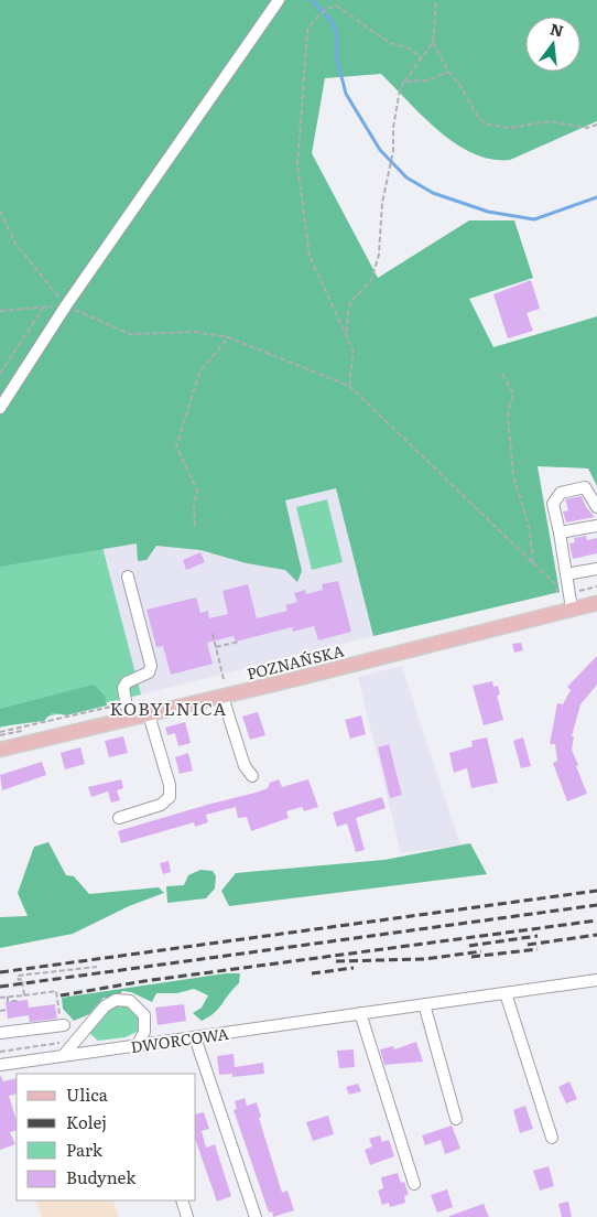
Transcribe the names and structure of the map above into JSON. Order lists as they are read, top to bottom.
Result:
{
  "streets": {
    "main road": ["POZNAŃSKA"],
    "street": ["DWORCOWA"]
  },
  "districts": ["KOBYLNICA"],
  "legend": [
    "Ulica",
    "Kolej",
    "Park",
    "Budynek"
  ],
  "north": "top"
}
